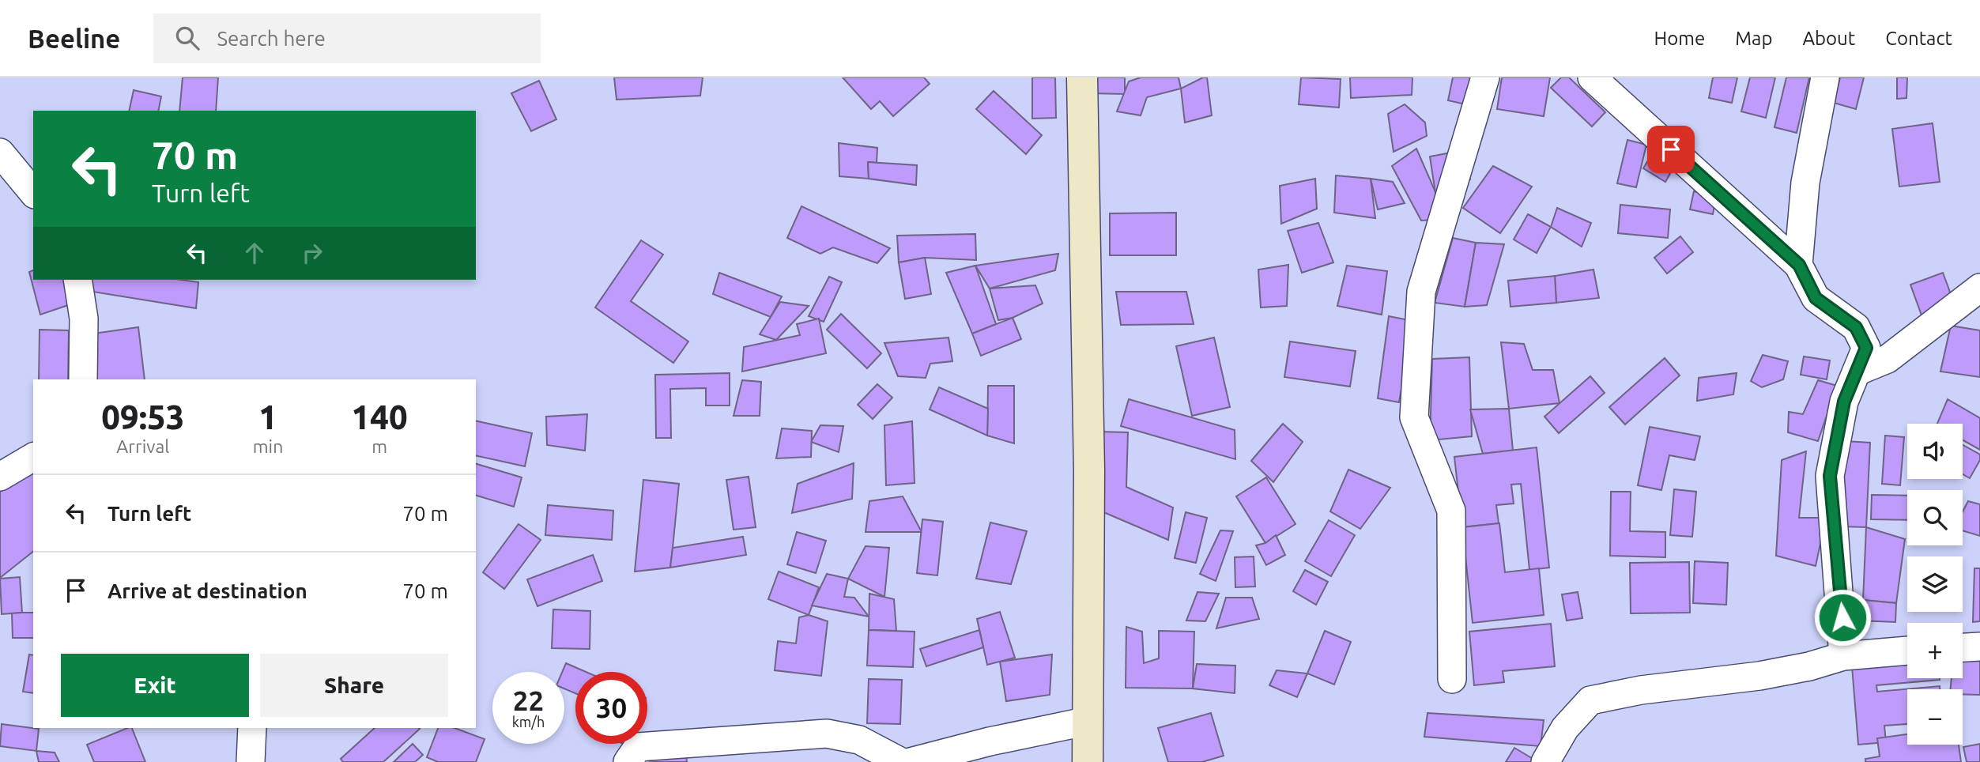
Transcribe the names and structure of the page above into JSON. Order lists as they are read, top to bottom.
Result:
{
  "page": {
    "header": "Beeline",
    "search": "Search here",
    "nav": [
      "Home",
      "Map",
      "About",
      "Contact"
    ],
    "turn": ["70 m", "Turn left"],
    "eta": [
      "09:53",
      "Arrival",
      "1",
      "min",
      "140",
      "m"
    ],
    "map_buttons": ["+", "−"],
    "list": [
      {
        "name": "Turn left",
        "value": "70 m"
      },
      {
        "name": "Arrive at destination",
        "value": "70 m"
      }
    ],
    "buttons": ["Exit", "Share"],
    "speed": "22 km/h",
    "limit": "30"
  }
}
